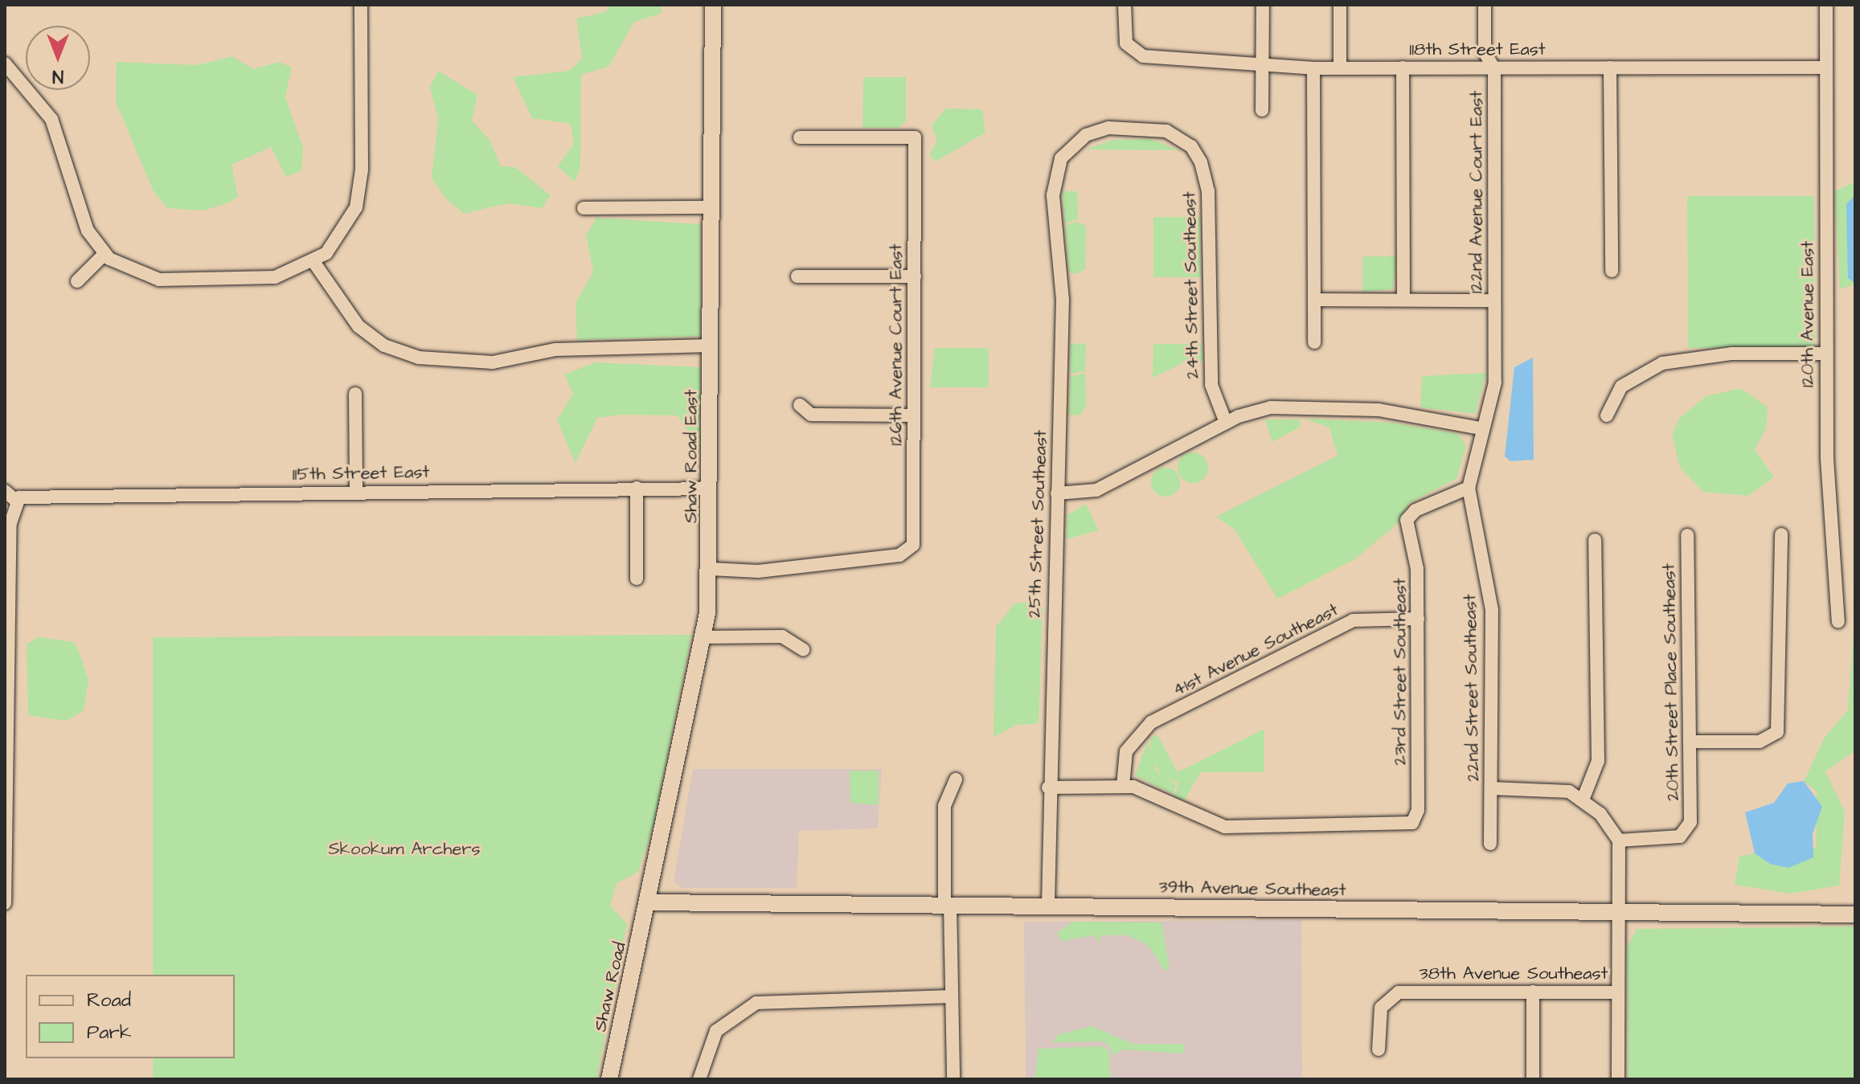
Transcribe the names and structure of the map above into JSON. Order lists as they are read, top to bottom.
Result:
{
  "streets": {
    "main road": ["Shaw Road East", "39th Avenue Southeast", "Shaw Road"],
    "street": [
      "118th Street East",
      "122nd Avenue Court East",
      "24th Street Southeast",
      "120th Avenue East",
      "126th Avenue Court East",
      "115th Street East",
      "25th Street Southeast",
      "41st Avenue Southeast",
      "23rd Street Southeast",
      "20th Street Place Southeast",
      "22nd Street Southeast",
      "38th Avenue Southeast"
    ]
  },
  "crossings": [
    ["118th Street East", "122nd Avenue Court East"],
    ["118th Street East", "120th Avenue East"],
    ["122nd Avenue Court East", "22nd Street Southeast"],
    ["24th Street Southeast", "25th Street Southeast"],
    ["126th Avenue Court East", "Shaw Road East"],
    ["Shaw Road East", "115th Street East"],
    ["Shaw Road East", "39th Avenue Southeast"],
    ["Shaw Road East", "Shaw Road"],
    ["25th Street Southeast", "39th Avenue Southeast"],
    ["41st Avenue Southeast", "23rd Street Southeast"],
    ["23rd Street Southeast", "22nd Street Southeast"],
    ["39th Avenue Southeast", "Shaw Road"]
  ],
  "parks": ["Skookum Archers"],
  "legend": ["Road", "Park"],
  "north": "bottom"
}
